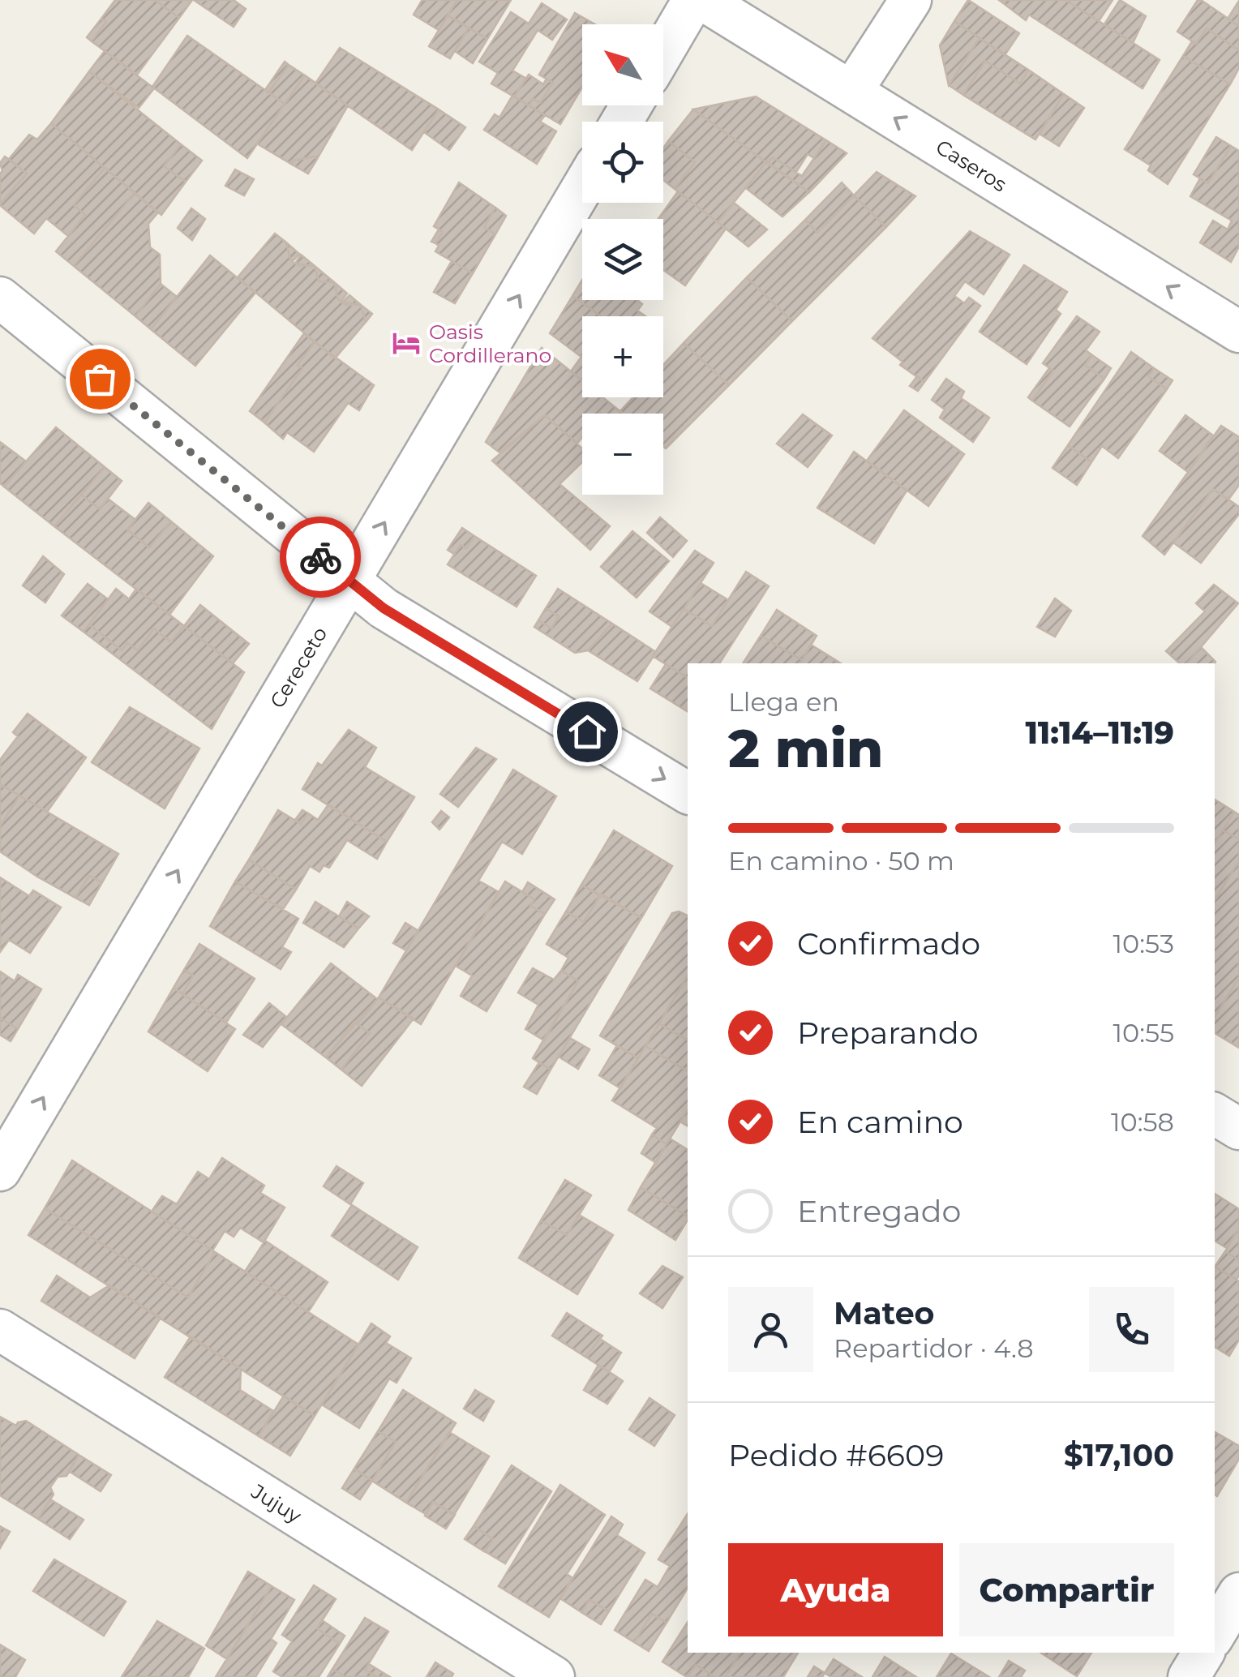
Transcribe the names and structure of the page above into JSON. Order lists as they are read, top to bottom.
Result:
{
  "streets": {
    "street": ["Caseros", "Cereceto", "Jujuy"]
  },
  "one_way": ["Caseros", "Cereceto"],
  "places": {
    "hotel": ["Oasis Cordillerano"]
  },
  "north": "top left",
  "page": {
    "map_buttons": ["+", "−"],
    "heading": ["2 min", "Llega en", "11:14–11:19"],
    "panel": [
      "Mateo",
      "Repartidor · 4.8",
      "Pedido #6609",
      "$17,100"
    ],
    "bar": "En camino · 50 m",
    "list": [
      ["Confirmado", "10:53"],
      ["Preparando", "10:55"],
      ["En camino", "10:58"],
      "Entregado"
    ],
    "buttons": ["Ayuda", "Compartir"]
  }
}
